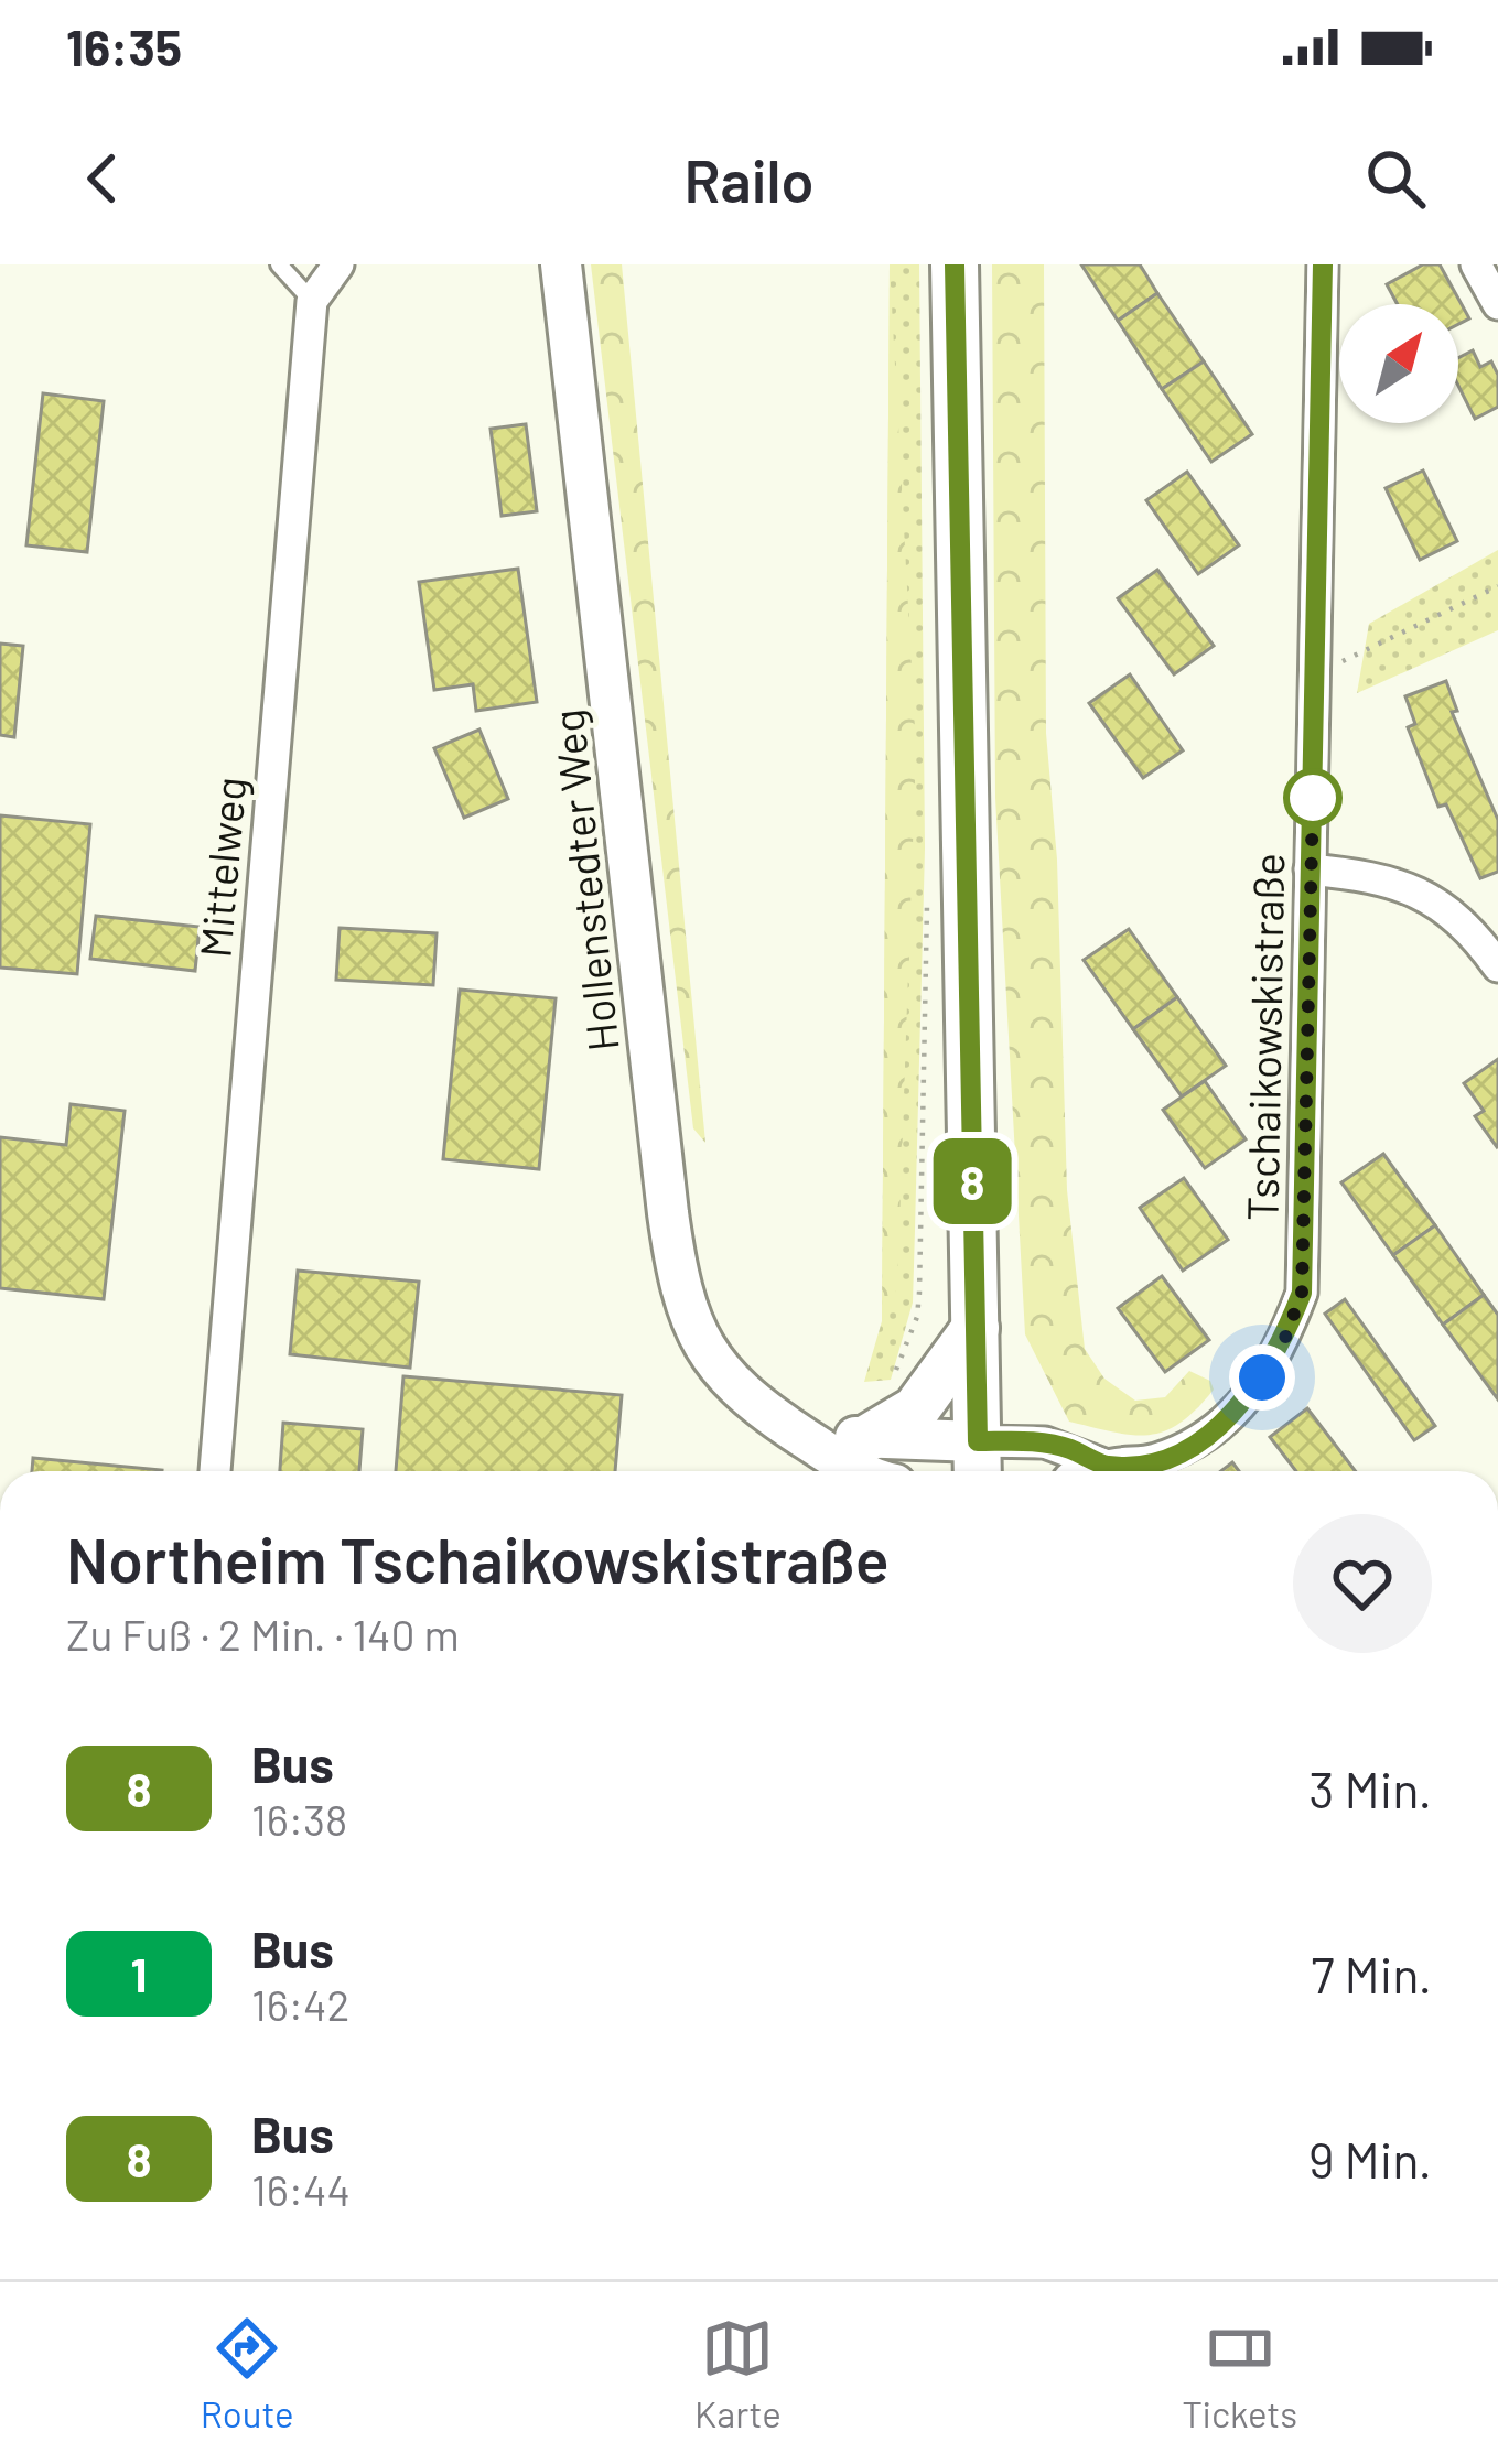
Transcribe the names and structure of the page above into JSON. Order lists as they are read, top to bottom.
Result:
{
  "streets": {
    "main road": ["Hollenstedter Weg"],
    "street": ["Mittelweg", "Tschaikowskistraße"]
  },
  "lines": ["bus line 8"],
  "north": "top right",
  "page": {
    "status": "16:35",
    "header": "Railo",
    "on_map": "8",
    "heading": ["Northeim Tschaikowskistraße", "Zu Fuß · 2 Min. · 140 m"],
    "list": [
      {
        "mark": "8",
        "name": "Bus",
        "note": "16:38",
        "value": "3 Min."
      },
      {
        "mark": "1",
        "name": "Bus",
        "note": "16:42",
        "value": "7 Min."
      },
      {
        "mark": "8",
        "name": "Bus",
        "note": "16:44",
        "value": "9 Min."
      }
    ],
    "tabs": ["Route", "Karte", "Tickets"]
  }
}
